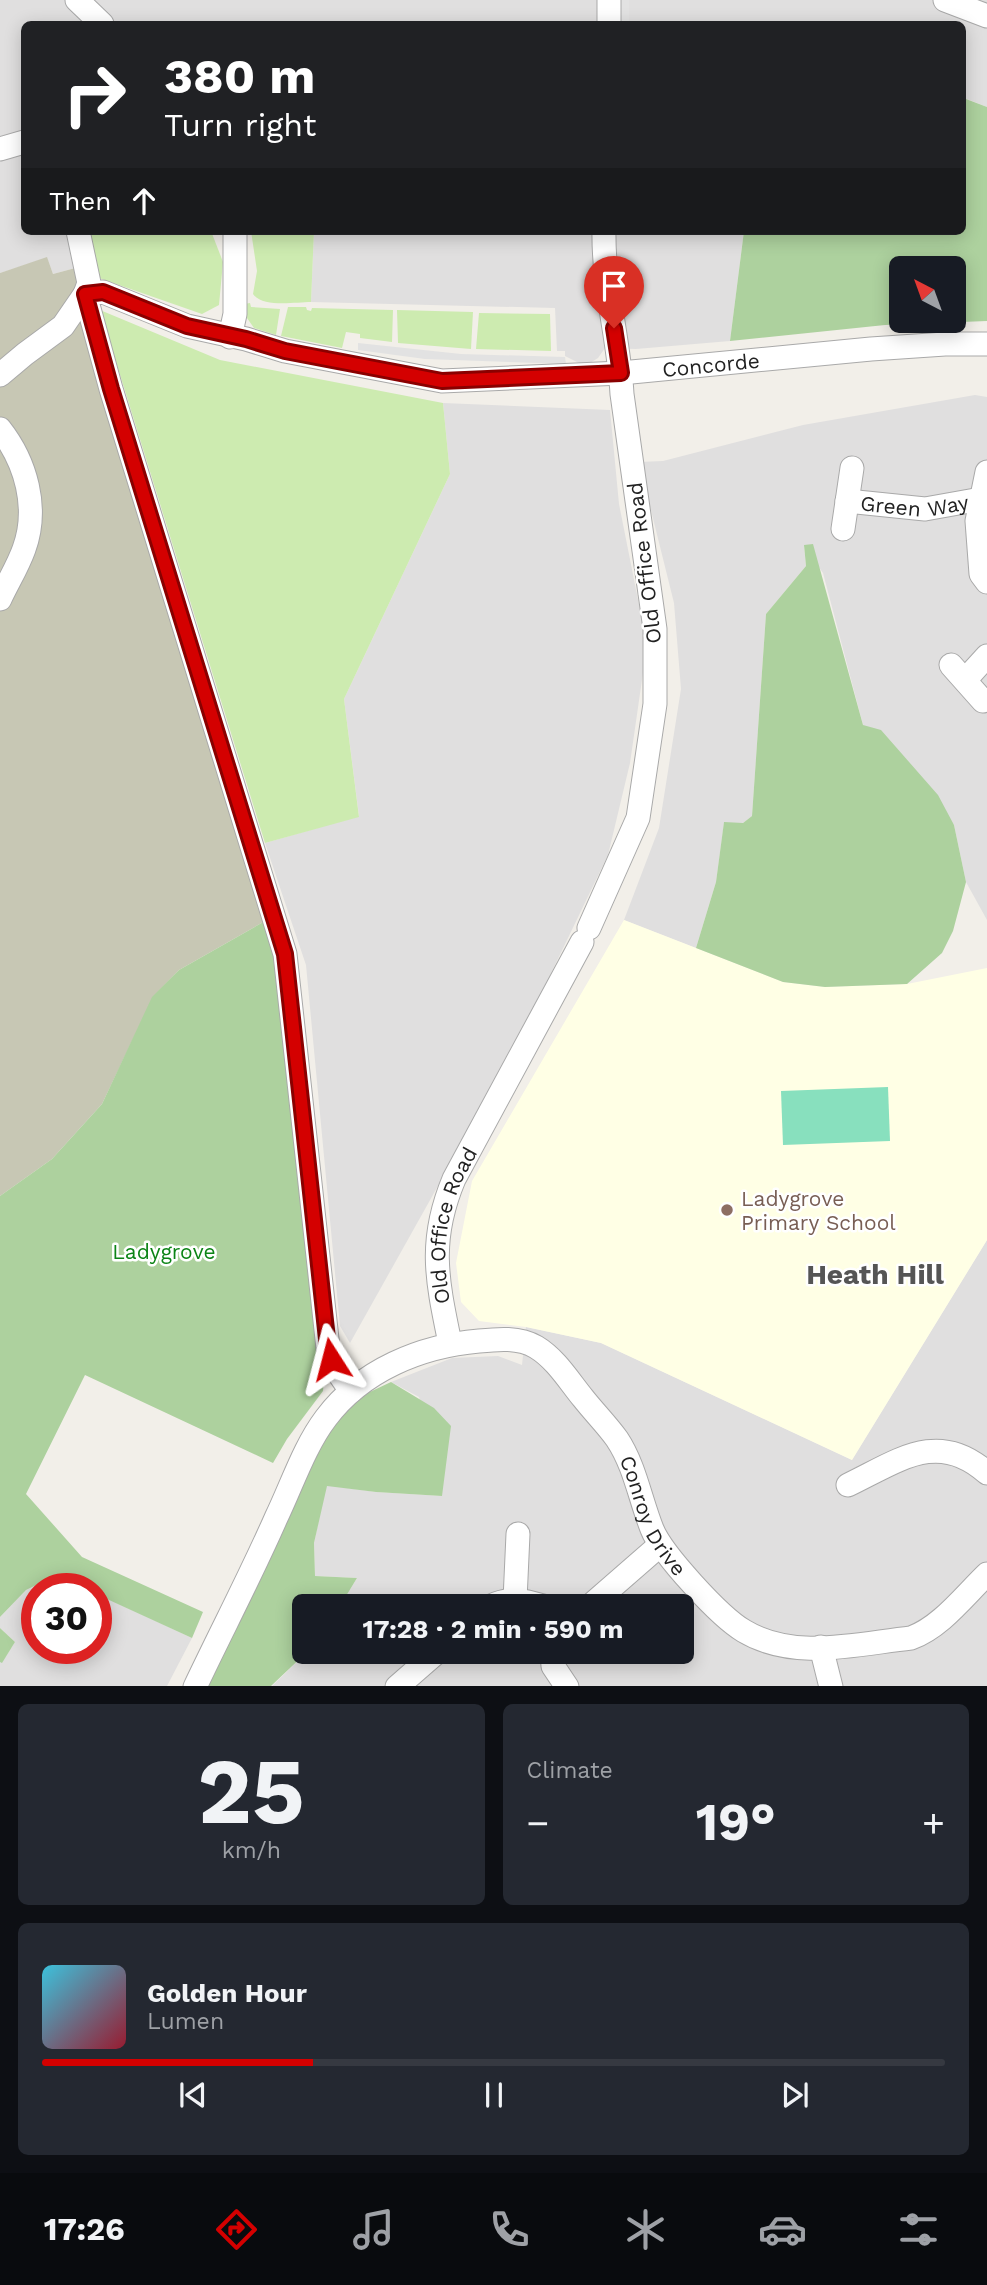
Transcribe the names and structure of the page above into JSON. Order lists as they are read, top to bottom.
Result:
{
  "streets": {
    "street": [
      "Concorde",
      "Green Way",
      "Old Office Road",
      "Conroy Drive"
    ]
  },
  "crossings": [
    ["Concorde", "Old Office Road"],
    ["Old Office Road", "Conroy Drive"]
  ],
  "districts": ["Heath Hill"],
  "parks": ["Ladygrove"],
  "places": ["Ladygrove Primary School"],
  "north": "top left",
  "page": {
    "turn": ["380 m", "Turn right"],
    "then": "Then",
    "limit": "30",
    "trip": "17:28 · 2 min · 590 m",
    "tile": [
      ["25", "km/h"],
      "Climate"
    ],
    "heat": ["−", "19°", "+"],
    "song": ["Golden Hour", "Lumen"],
    "tabs": "17:26"
  }
}
